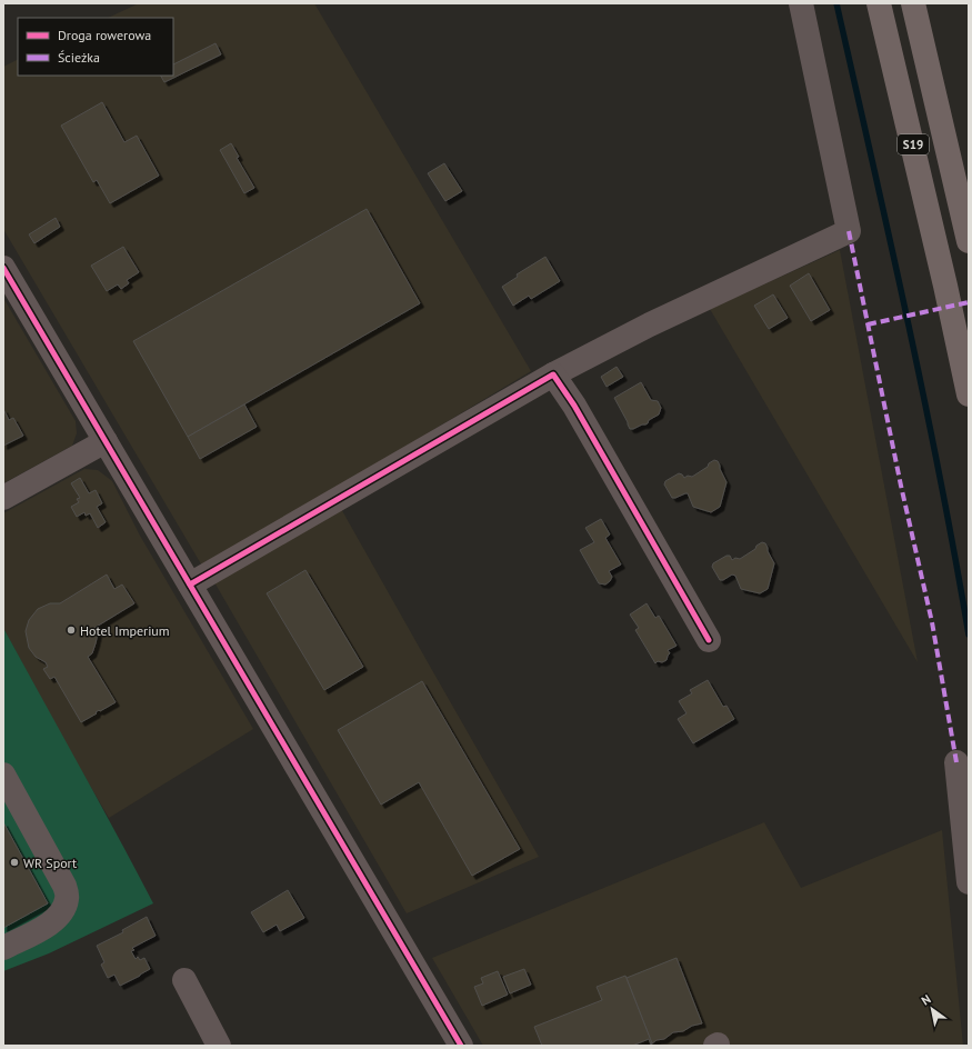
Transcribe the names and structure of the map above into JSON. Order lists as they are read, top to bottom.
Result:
{
  "streets": {
    "highway": ["S19"]
  },
  "places": ["Hotel Imperium", "WR Sport"],
  "legend": ["Droga rowerowa", "Ścieżka"],
  "north": "top left"
}
